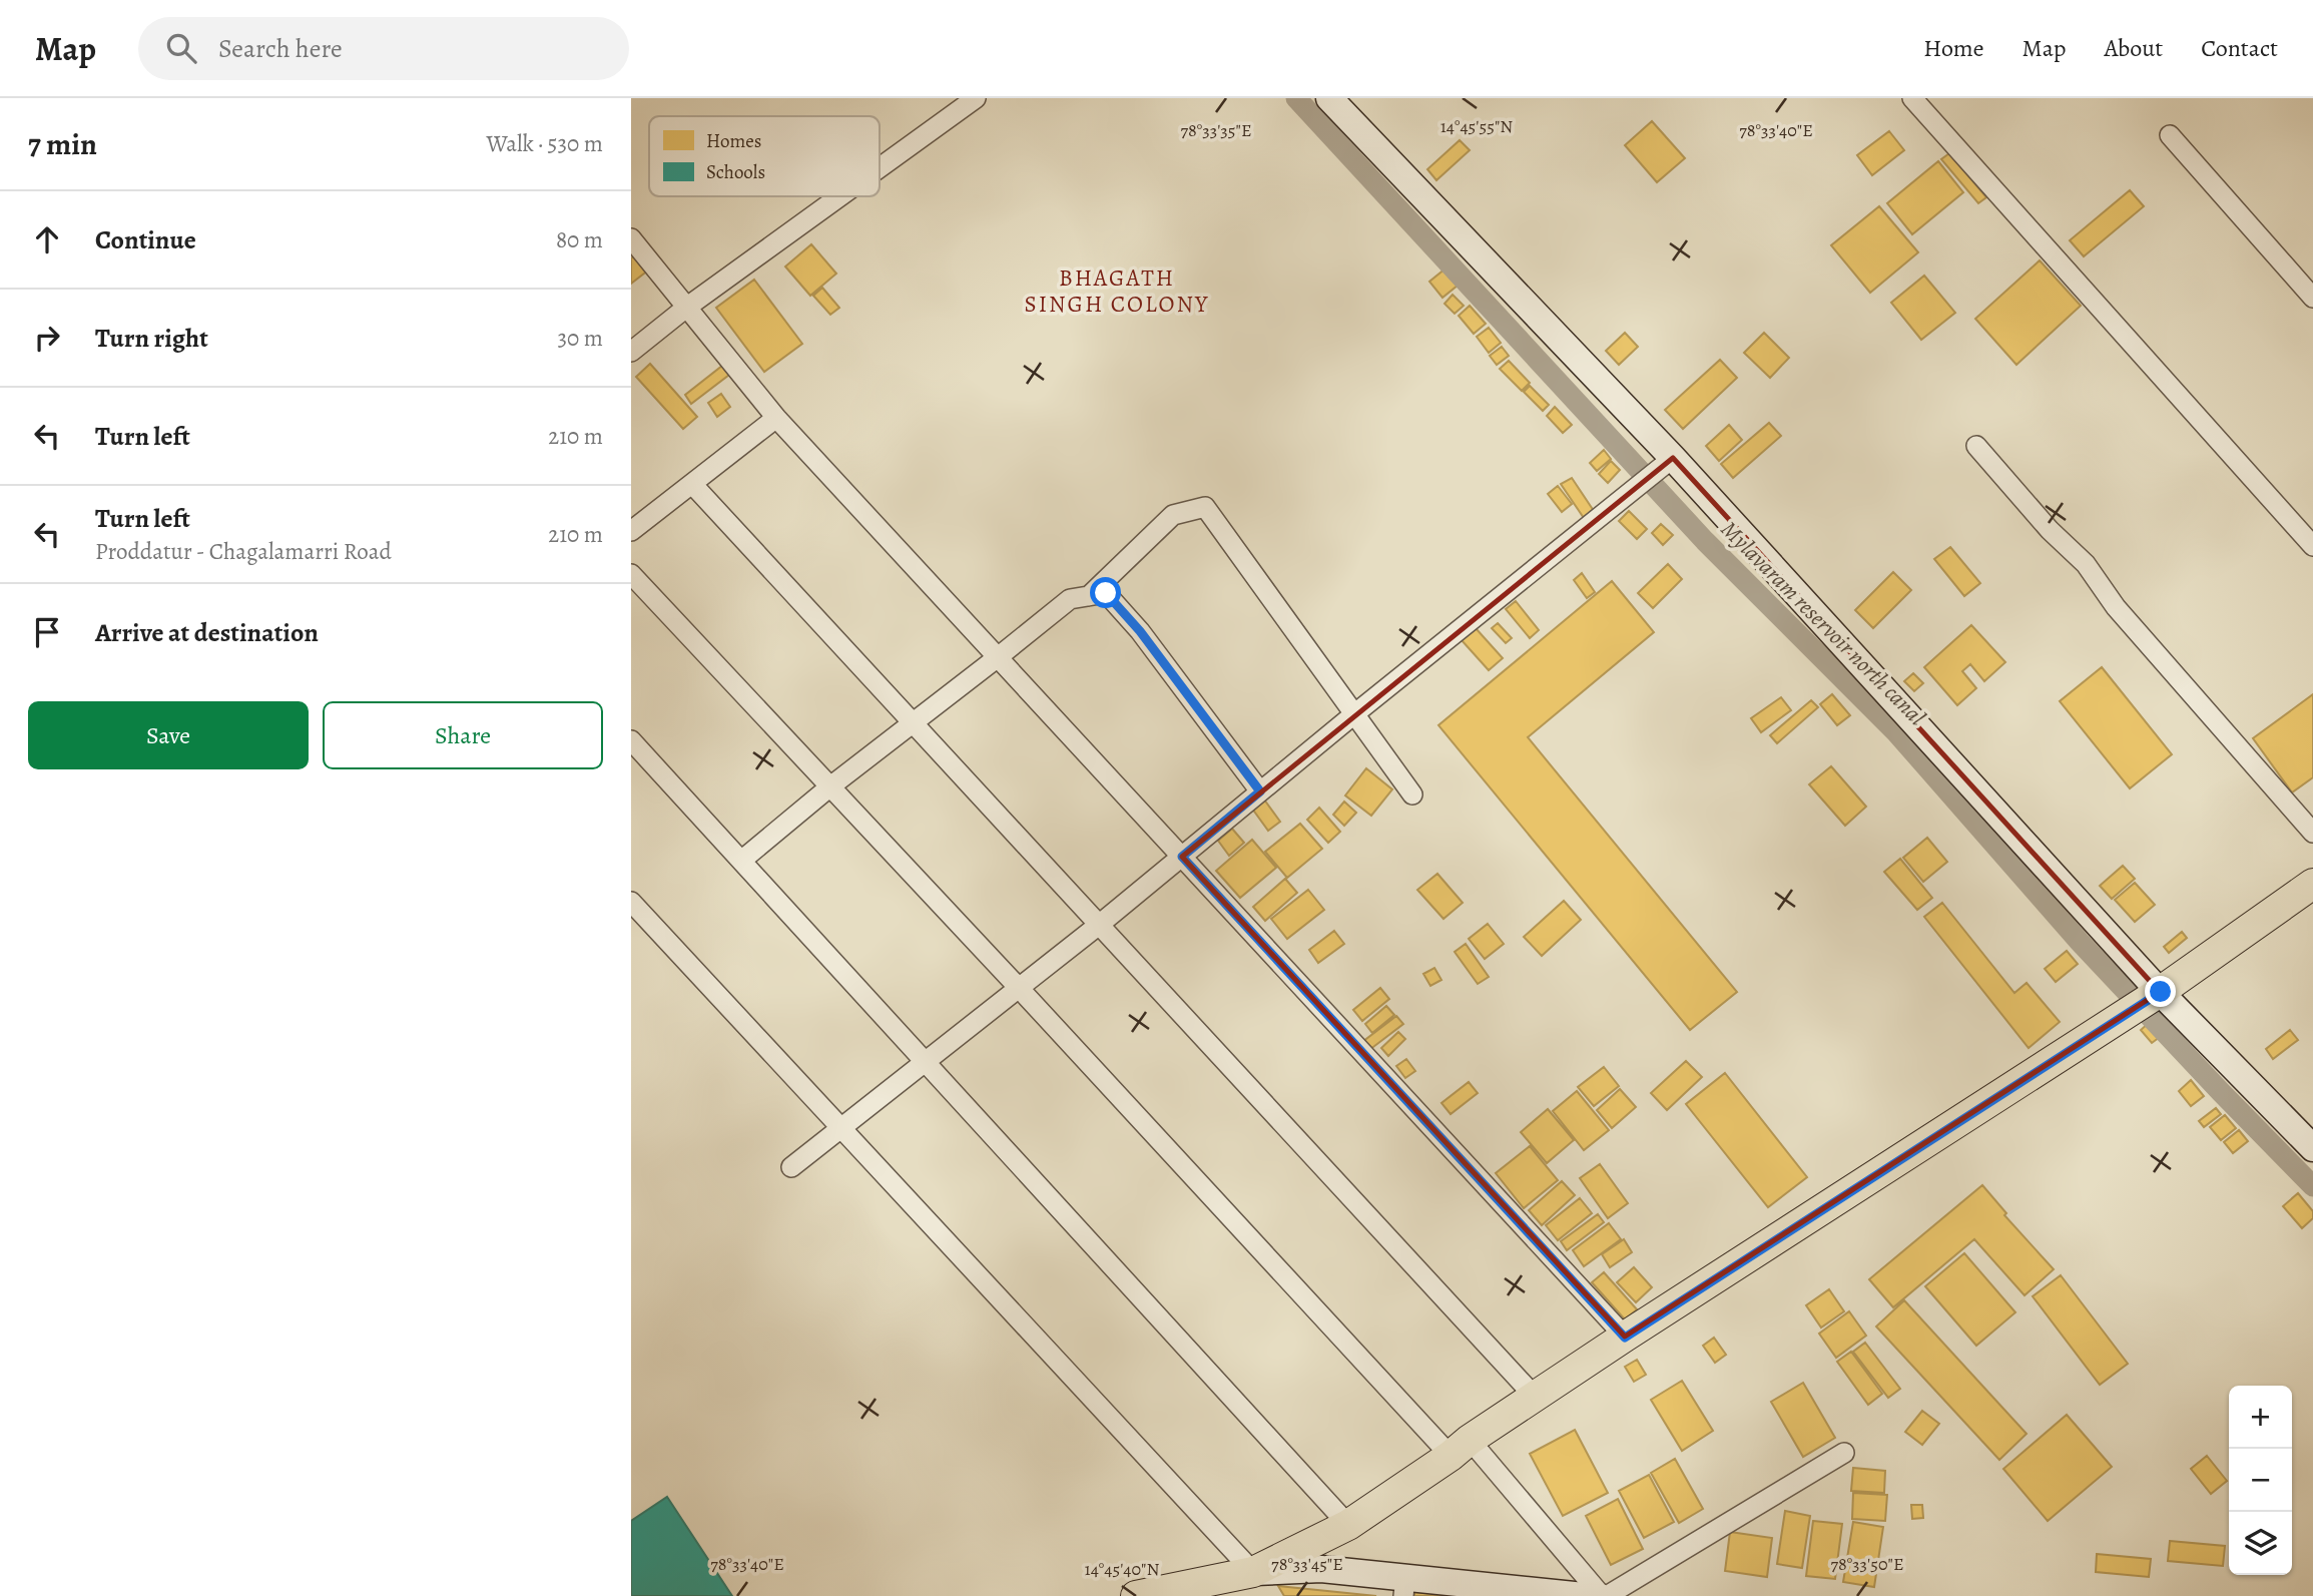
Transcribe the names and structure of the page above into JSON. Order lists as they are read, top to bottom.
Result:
{
  "districts": ["BHAGATH SINGH COLONY"],
  "water": ["Mylavaram reservoir north canal"],
  "legend": ["Homes", "Schools"],
  "page": {
    "header": "Map",
    "search": "Search here",
    "nav": [
      "Home",
      "Map",
      "About",
      "Contact"
    ],
    "heading": ["7 min", "Walk · 530 m"],
    "list": [
      ["Continue", "80 m"],
      ["Turn right", "30 m"],
      ["Turn left", "210 m"],
      ["Turn left", "Proddatur - Chagalamarri Road", "210 m"],
      "Arrive at destination"
    ],
    "buttons": ["Save", "Share"],
    "map_buttons": ["+", "−"]
  },
  "coordinates": [
    "14°45'55\"N",
    "78°33'35\"E",
    "78°33'40\"E",
    "78°33'45\"E",
    "78°33'50\"E",
    "14°45'40\"N"
  ]
}
